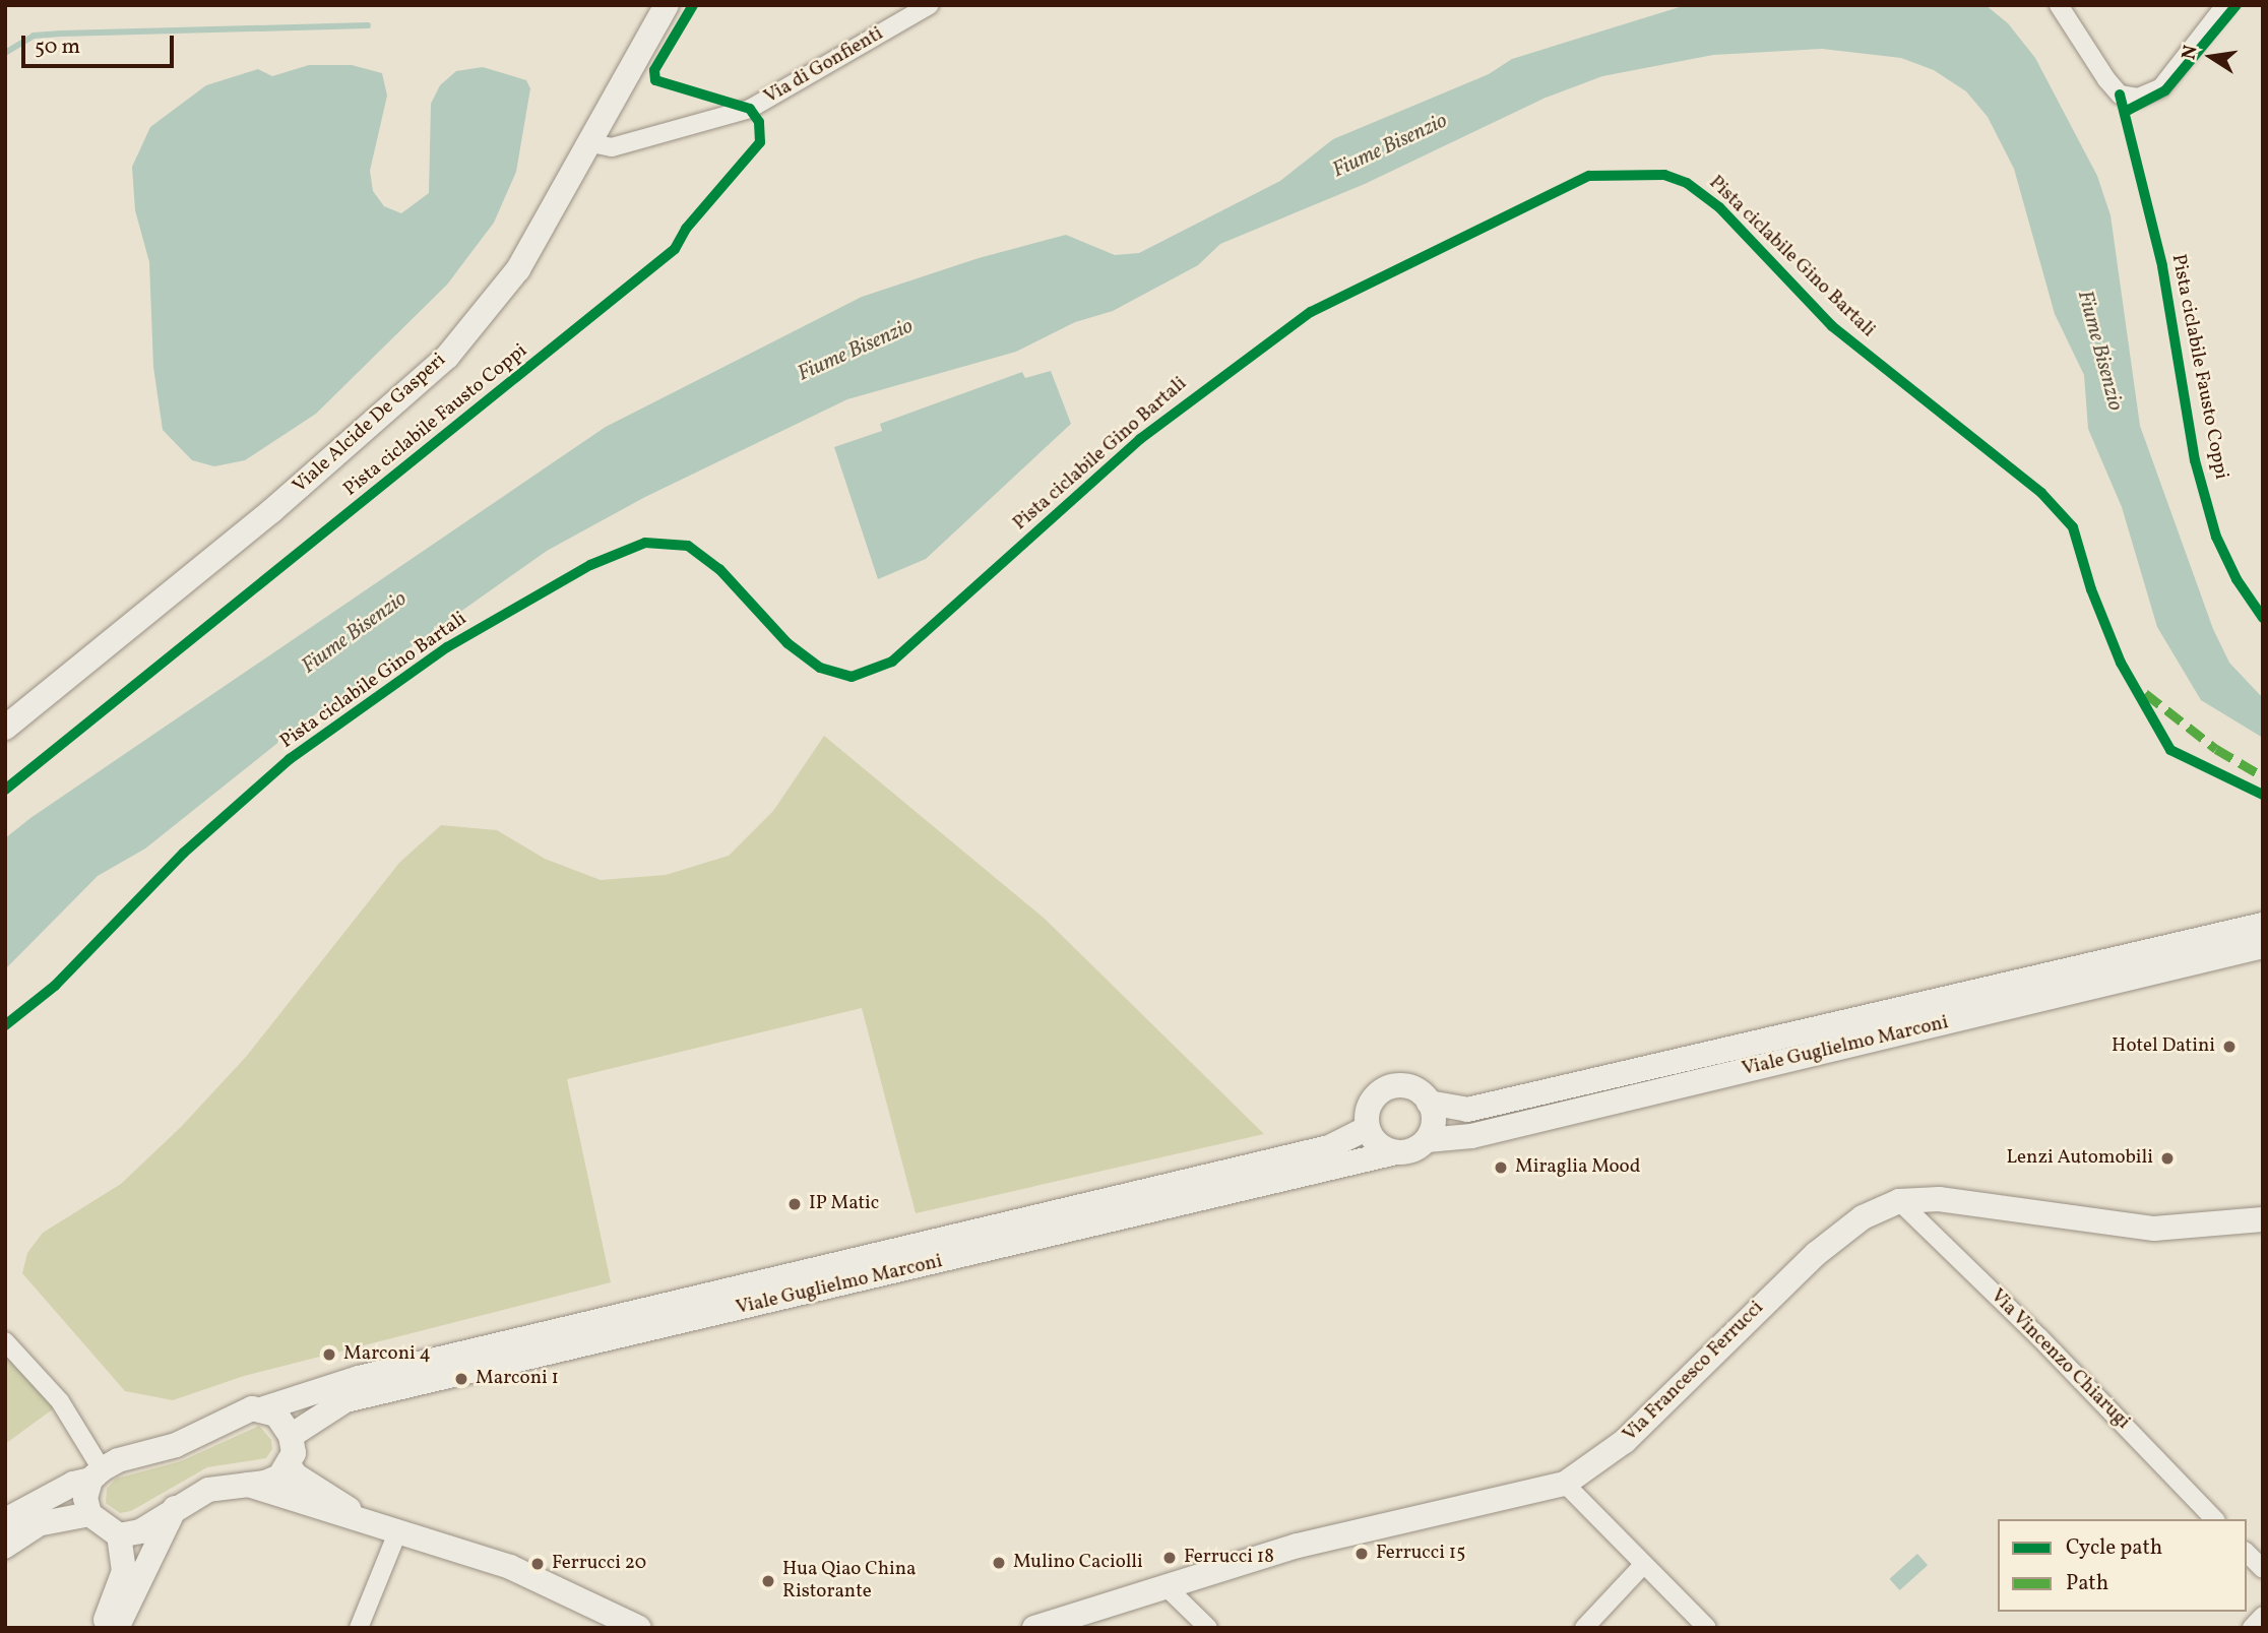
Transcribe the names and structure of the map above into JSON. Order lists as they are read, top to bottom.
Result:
{
  "streets": {
    "main road": ["Viale Alcide De Gasperi", "Viale Guglielmo Marconi", "Via Francesco Ferrucci"],
    "street": ["Via di Gonfienti", "Via Vincenzo Chiarugi"],
    "cycle path": ["Pista ciclabile Gino Bartali", "Pista ciclabile Fausto Coppi"]
  },
  "crossings": [
    ["Via di Gonfienti", "Viale Alcide De Gasperi"],
    ["Via Vincenzo Chiarugi", "Via Francesco Ferrucci"]
  ],
  "water": ["Fiume Bisenzio"],
  "places": [
    "Hotel Datini",
    "Lenzi Automobili",
    "Miraglia Mood",
    "IP Matic",
    "Marconi 4",
    "Marconi 1",
    "Ferrucci 15",
    "Ferrucci 18",
    "Mulino Caciolli",
    "Ferrucci 20",
    "Hua Qiao China Ristorante"
  ],
  "legend": ["Cycle path", "Path"],
  "scale_bar": "50 m",
  "north": "left"
}
